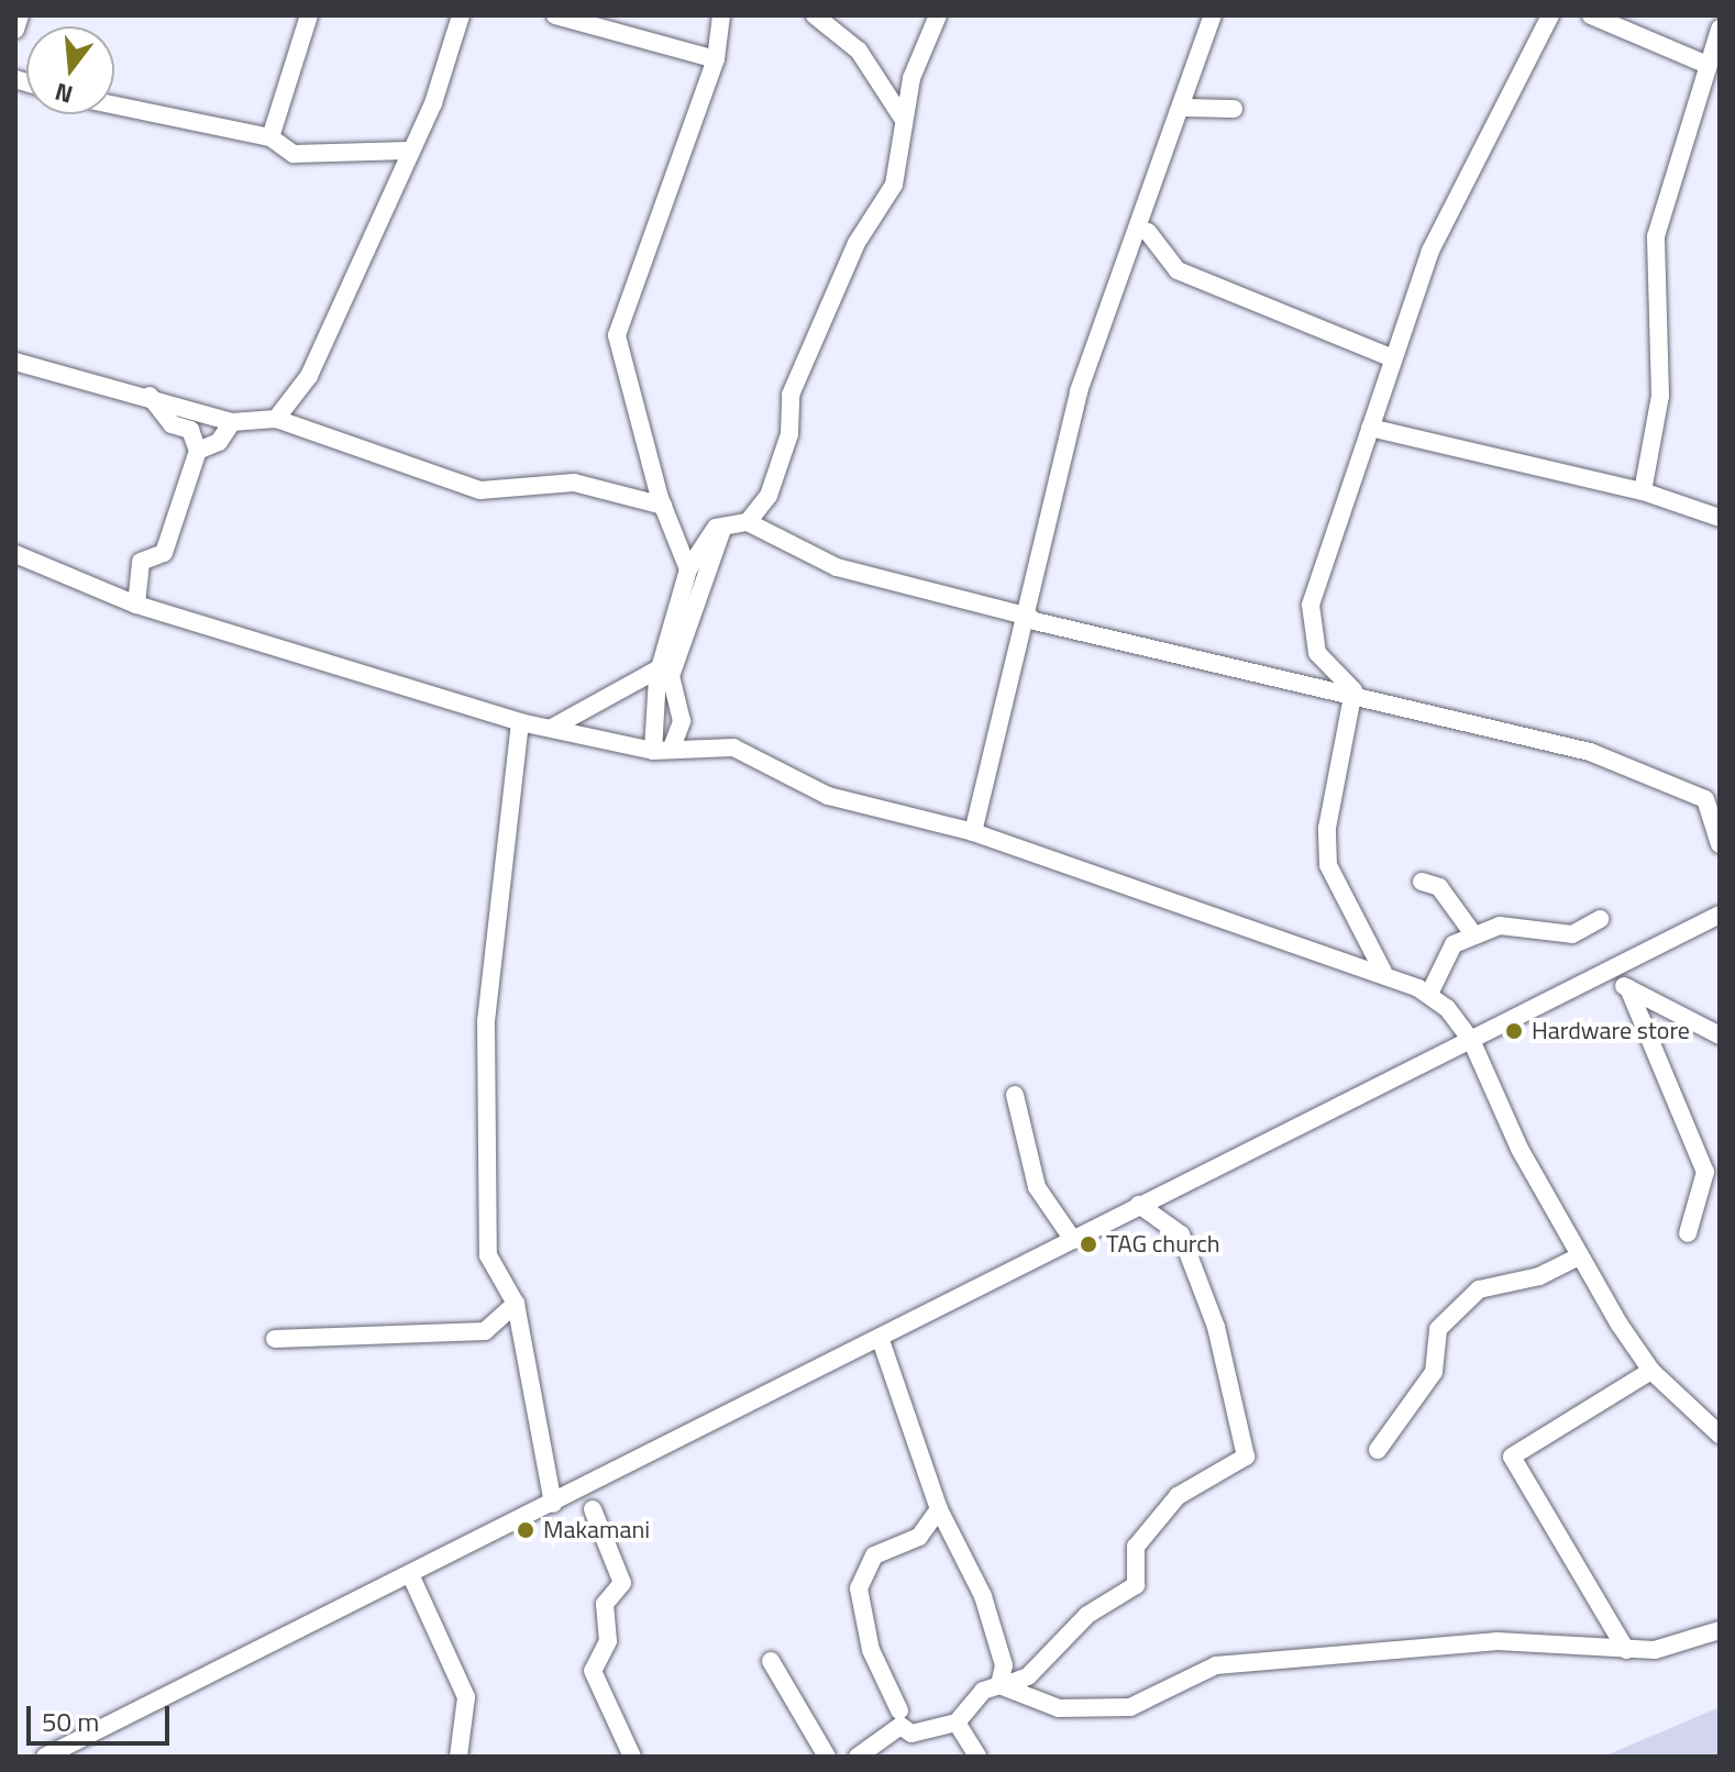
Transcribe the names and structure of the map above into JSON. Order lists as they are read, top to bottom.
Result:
{
  "places": ["Hardware store", "TAG church", "Makamani"],
  "scale_bar": "50 m",
  "north": "bottom"
}
